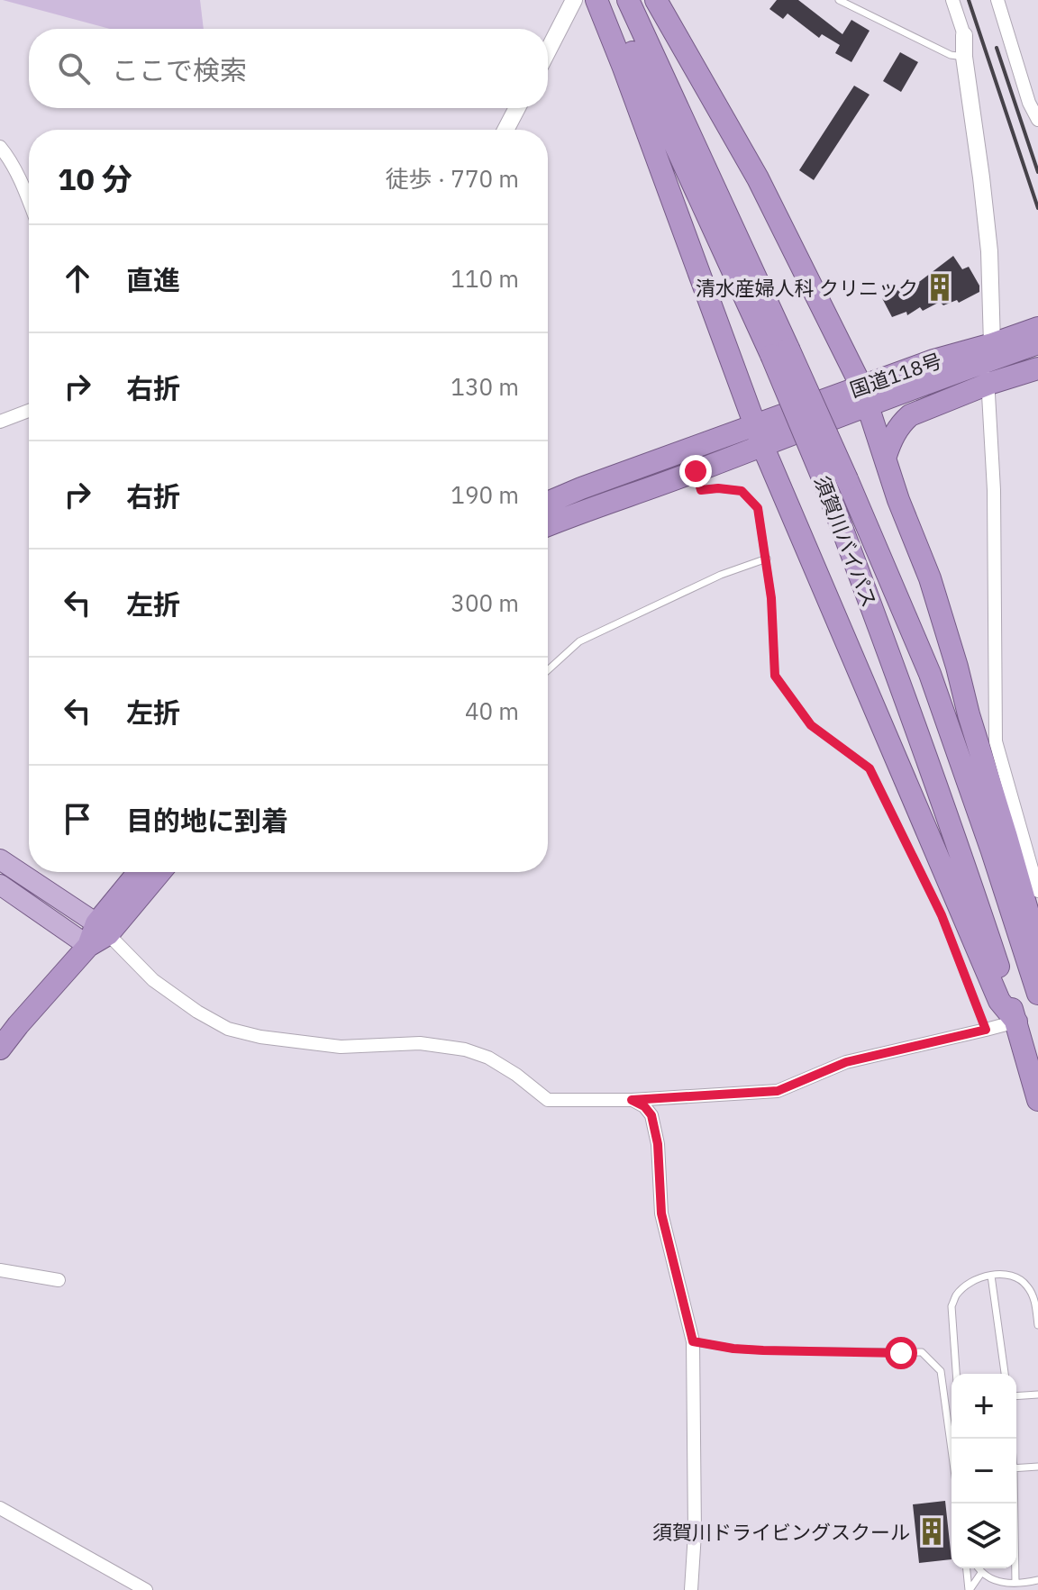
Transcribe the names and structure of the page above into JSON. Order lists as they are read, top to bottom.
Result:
{
  "streets": {
    "highway": ["国道118号", "須賀川バイパス"]
  },
  "places": {
    "building": ["清水産婦人科 クリニック", "須賀川ドライビングスクール"]
  },
  "page": {
    "search": "ここで検索",
    "heading": ["10 分", "徒歩 · 770 m"],
    "list": [
      ["直進", "110 m"],
      ["右折", "130 m"],
      ["右折", "190 m"],
      ["左折", "300 m"],
      ["左折", "40 m"],
      "目的地に到着"
    ],
    "map_buttons": ["+", "−"]
  }
}
